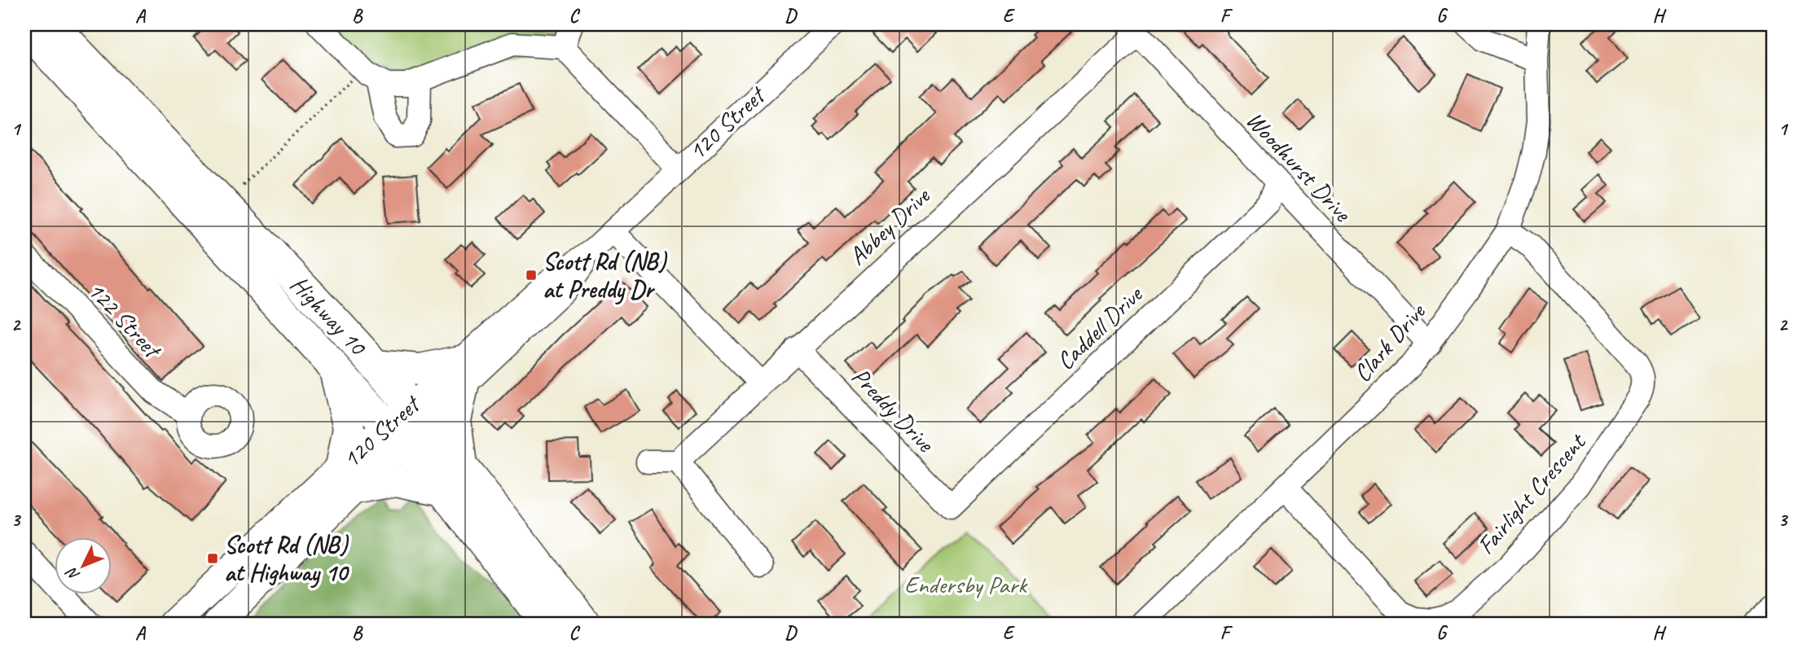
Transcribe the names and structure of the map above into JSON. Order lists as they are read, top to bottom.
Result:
{
  "streets": {
    "highway": ["Highway 10"],
    "main road": ["120 Street"],
    "street": [
      "Woodhurst Drive",
      "Abbey Drive",
      "122 Street",
      "Caddell Drive",
      "Clark Drive",
      "Preddy Drive",
      "Fairlight Crescent"
    ]
  },
  "crossings": [
    ["120 Street", "Highway 10"],
    ["Woodhurst Drive", "Abbey Drive"],
    ["Woodhurst Drive", "Caddell Drive"],
    ["Woodhurst Drive", "Clark Drive"],
    ["Abbey Drive", "Preddy Drive"],
    ["Caddell Drive", "Preddy Drive"],
    ["Clark Drive", "Fairlight Crescent"]
  ],
  "parks": ["Endersby Park"],
  "places": {
    "transit": ["Scott Rd (NB) at Preddy Dr", "Scott Rd (NB) at Highway 10"]
  },
  "north": "bottom left",
  "grid": {
    "columns": [
      "A",
      "B",
      "C",
      "D",
      "E",
      "F",
      "G",
      "H"
    ],
    "rows": ["1", "2", "3"]
  }
}
